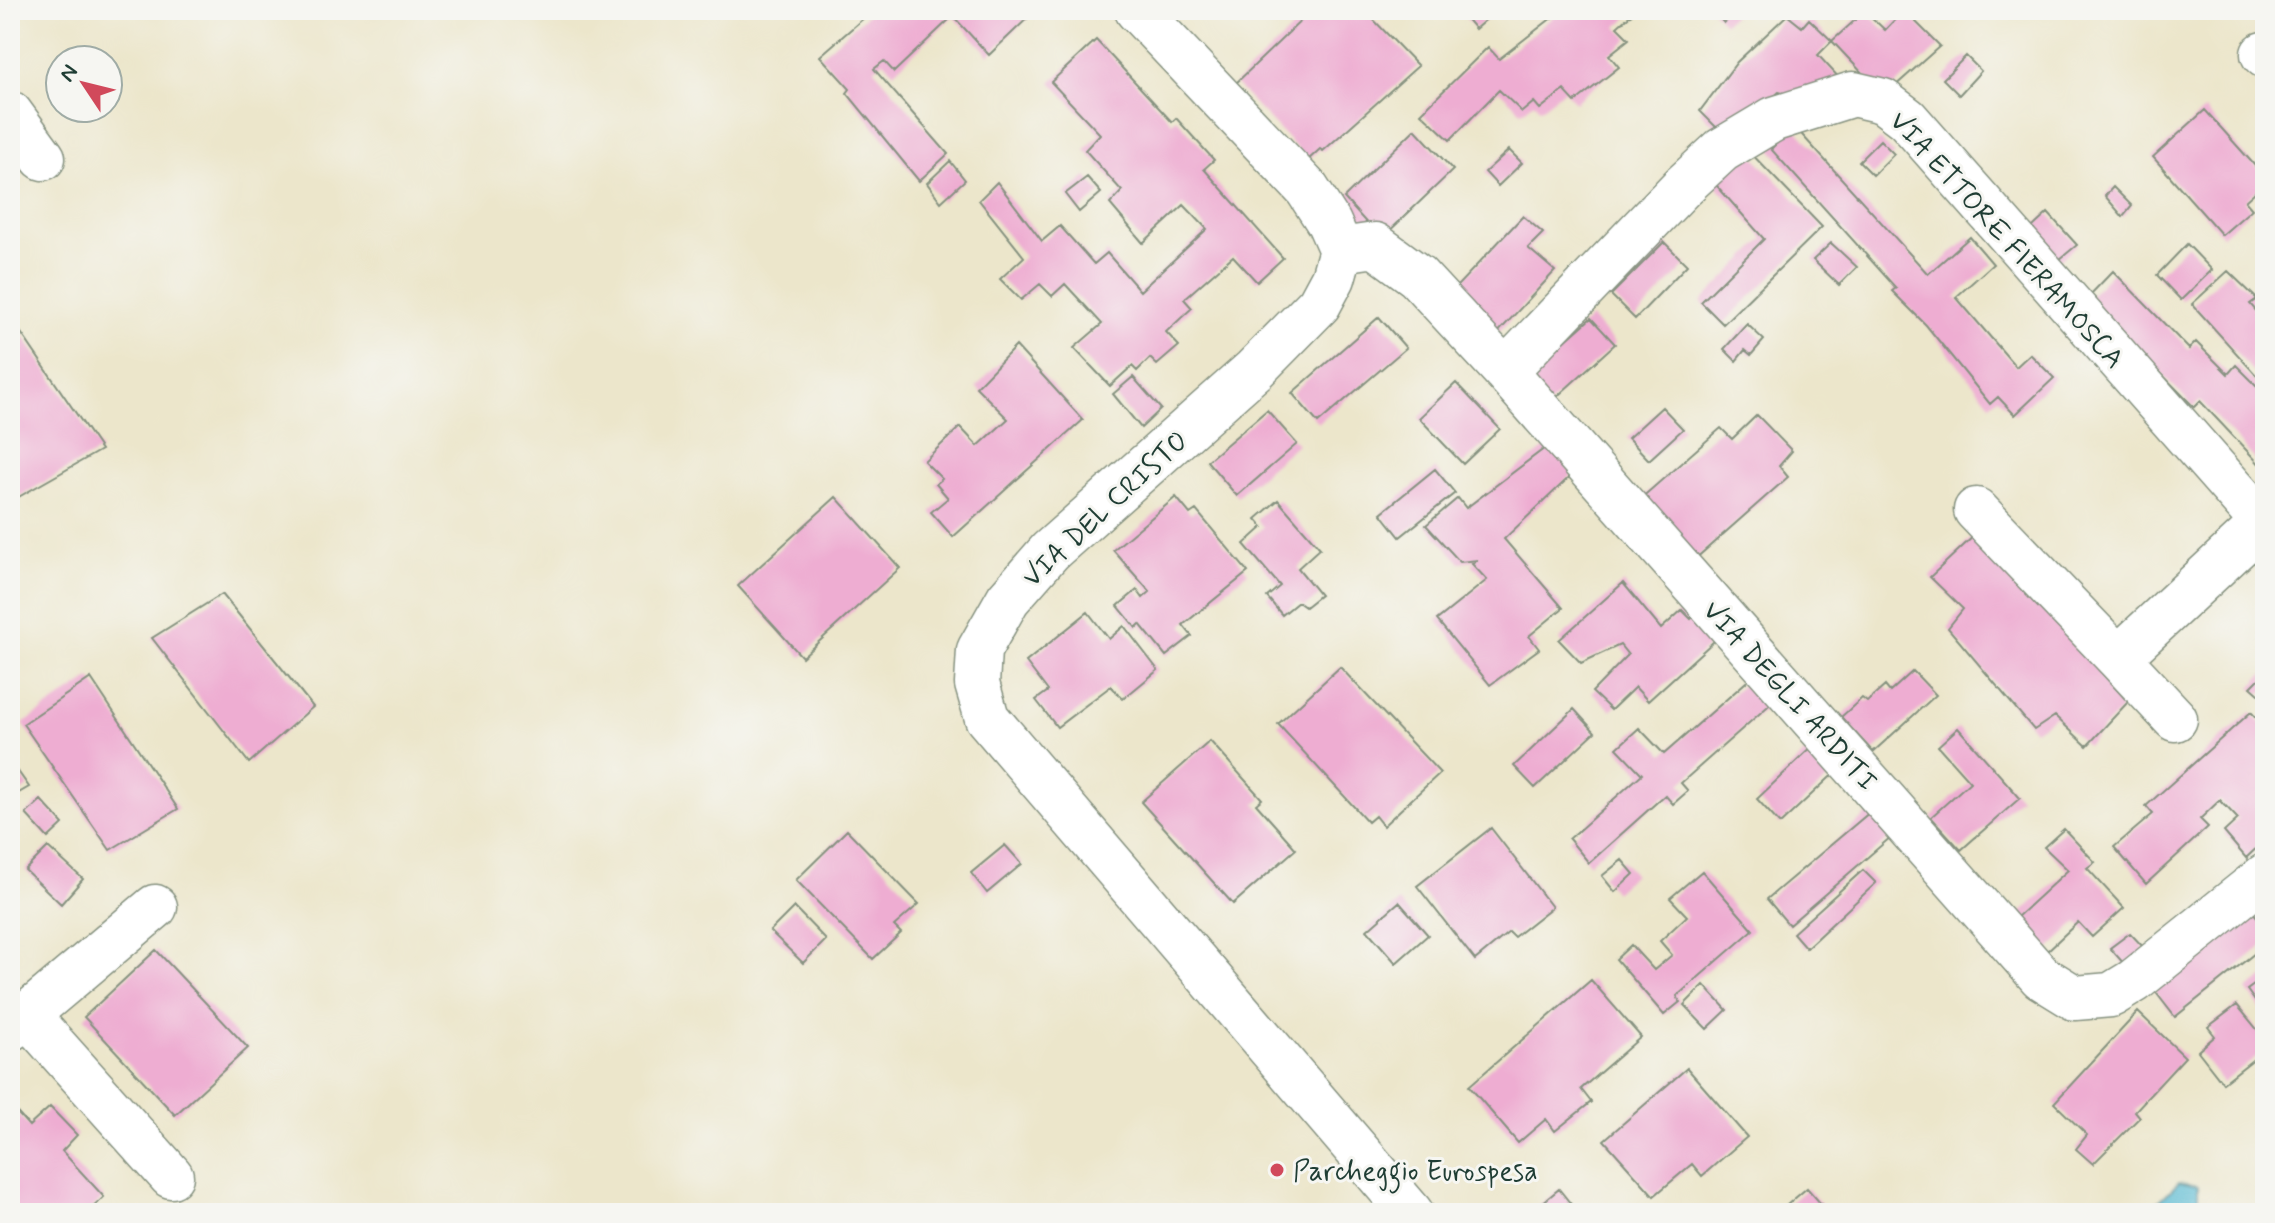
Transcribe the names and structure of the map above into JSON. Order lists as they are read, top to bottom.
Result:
{
  "streets": {
    "street": ["VIA ETTORE FIERAMOSCA", "VIA DEL CRISTO", "VIA DEGLI ARDITI"]
  },
  "crossings": [
    ["VIA ETTORE FIERAMOSCA", "VIA DEGLI ARDITI"],
    ["VIA DEL CRISTO", "VIA DEGLI ARDITI"]
  ],
  "places": ["Parcheggio Eurospesa"],
  "north": "top left"
}
